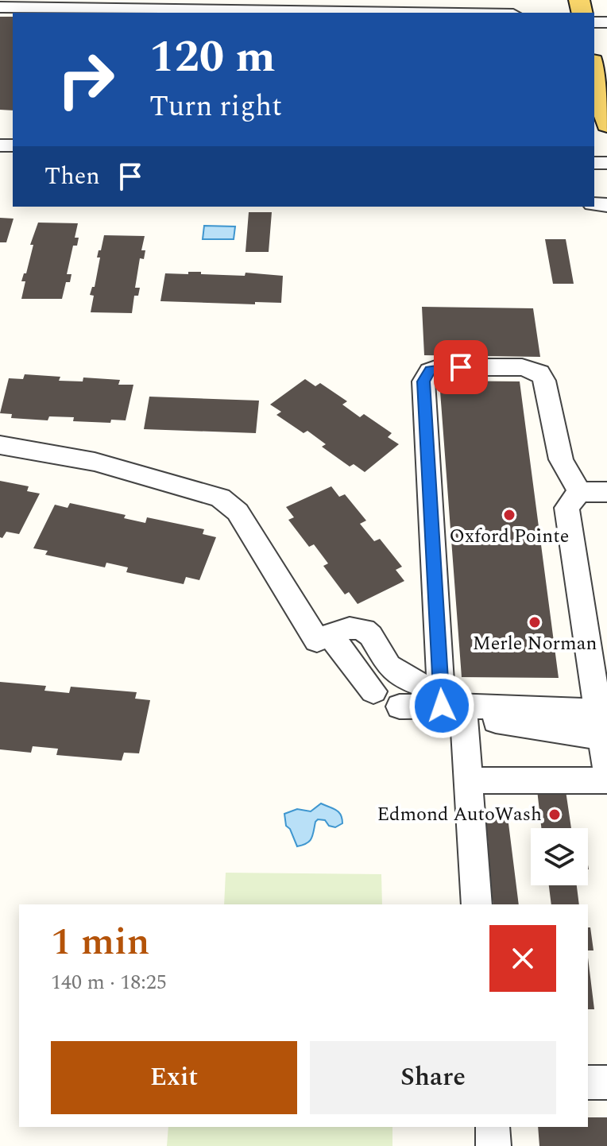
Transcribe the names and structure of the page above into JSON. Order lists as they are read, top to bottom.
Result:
{
  "places": ["Oxford Pointe", "Merle Norman", "Edmond AutoWash"],
  "page": {
    "turn": ["120 m", "Turn right"],
    "then": "Then",
    "heading": ["1 min", "140 m · 18:25"],
    "buttons": ["Exit", "Share"]
  }
}
